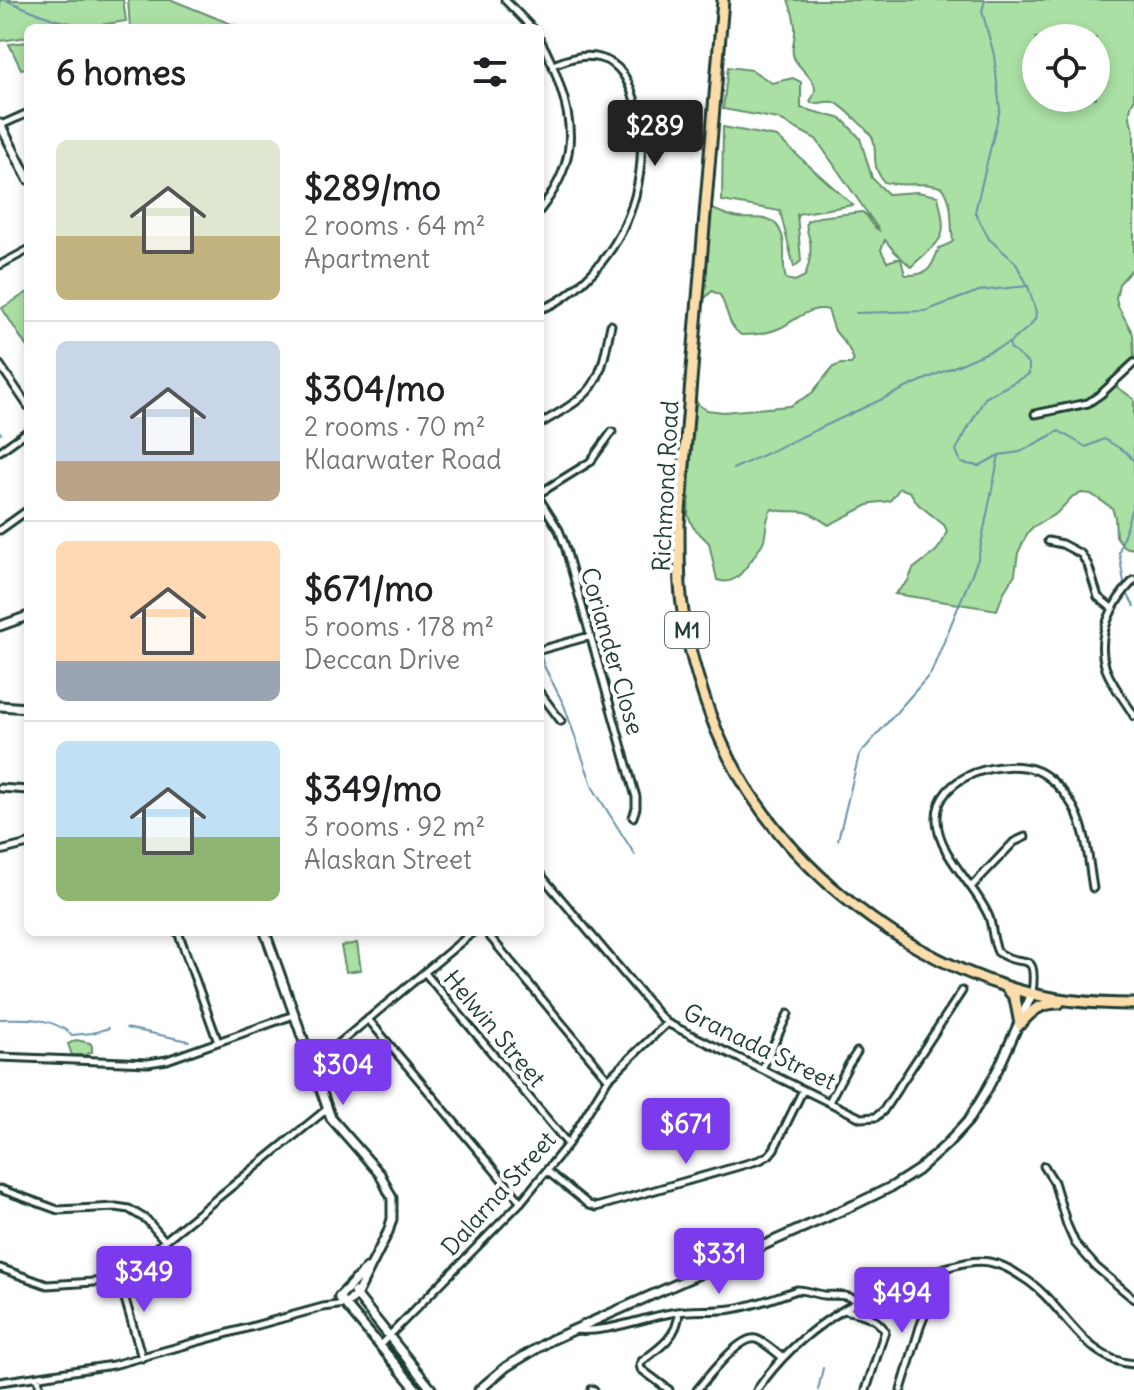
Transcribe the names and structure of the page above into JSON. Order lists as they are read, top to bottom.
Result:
{
  "streets": {
    "highway": ["Richmond Road", "M1"],
    "street": [
      "Coriander Close",
      "Helwin Street",
      "Granada Street",
      "Dalarna Street"
    ]
  },
  "crossings": [
    ["Helwin Street", "Dalarna Street"],
    ["Granada Street", "Dalarna Street"]
  ],
  "page": {
    "heading": "6 homes",
    "price": [
      "$289",
      "$304",
      "$671",
      "$331",
      "$349",
      "$494"
    ],
    "list": [
      {
        "name": "$289/mo",
        "note": "2 rooms · 64 m² · Apartment"
      },
      {
        "name": "$304/mo",
        "note": "2 rooms · 70 m² · Klaarwater Road"
      },
      {
        "name": "$671/mo",
        "note": "5 rooms · 178 m² · Deccan Drive"
      },
      {
        "name": "$349/mo",
        "note": "3 rooms · 92 m² · Alaskan Street"
      }
    ]
  }
}
